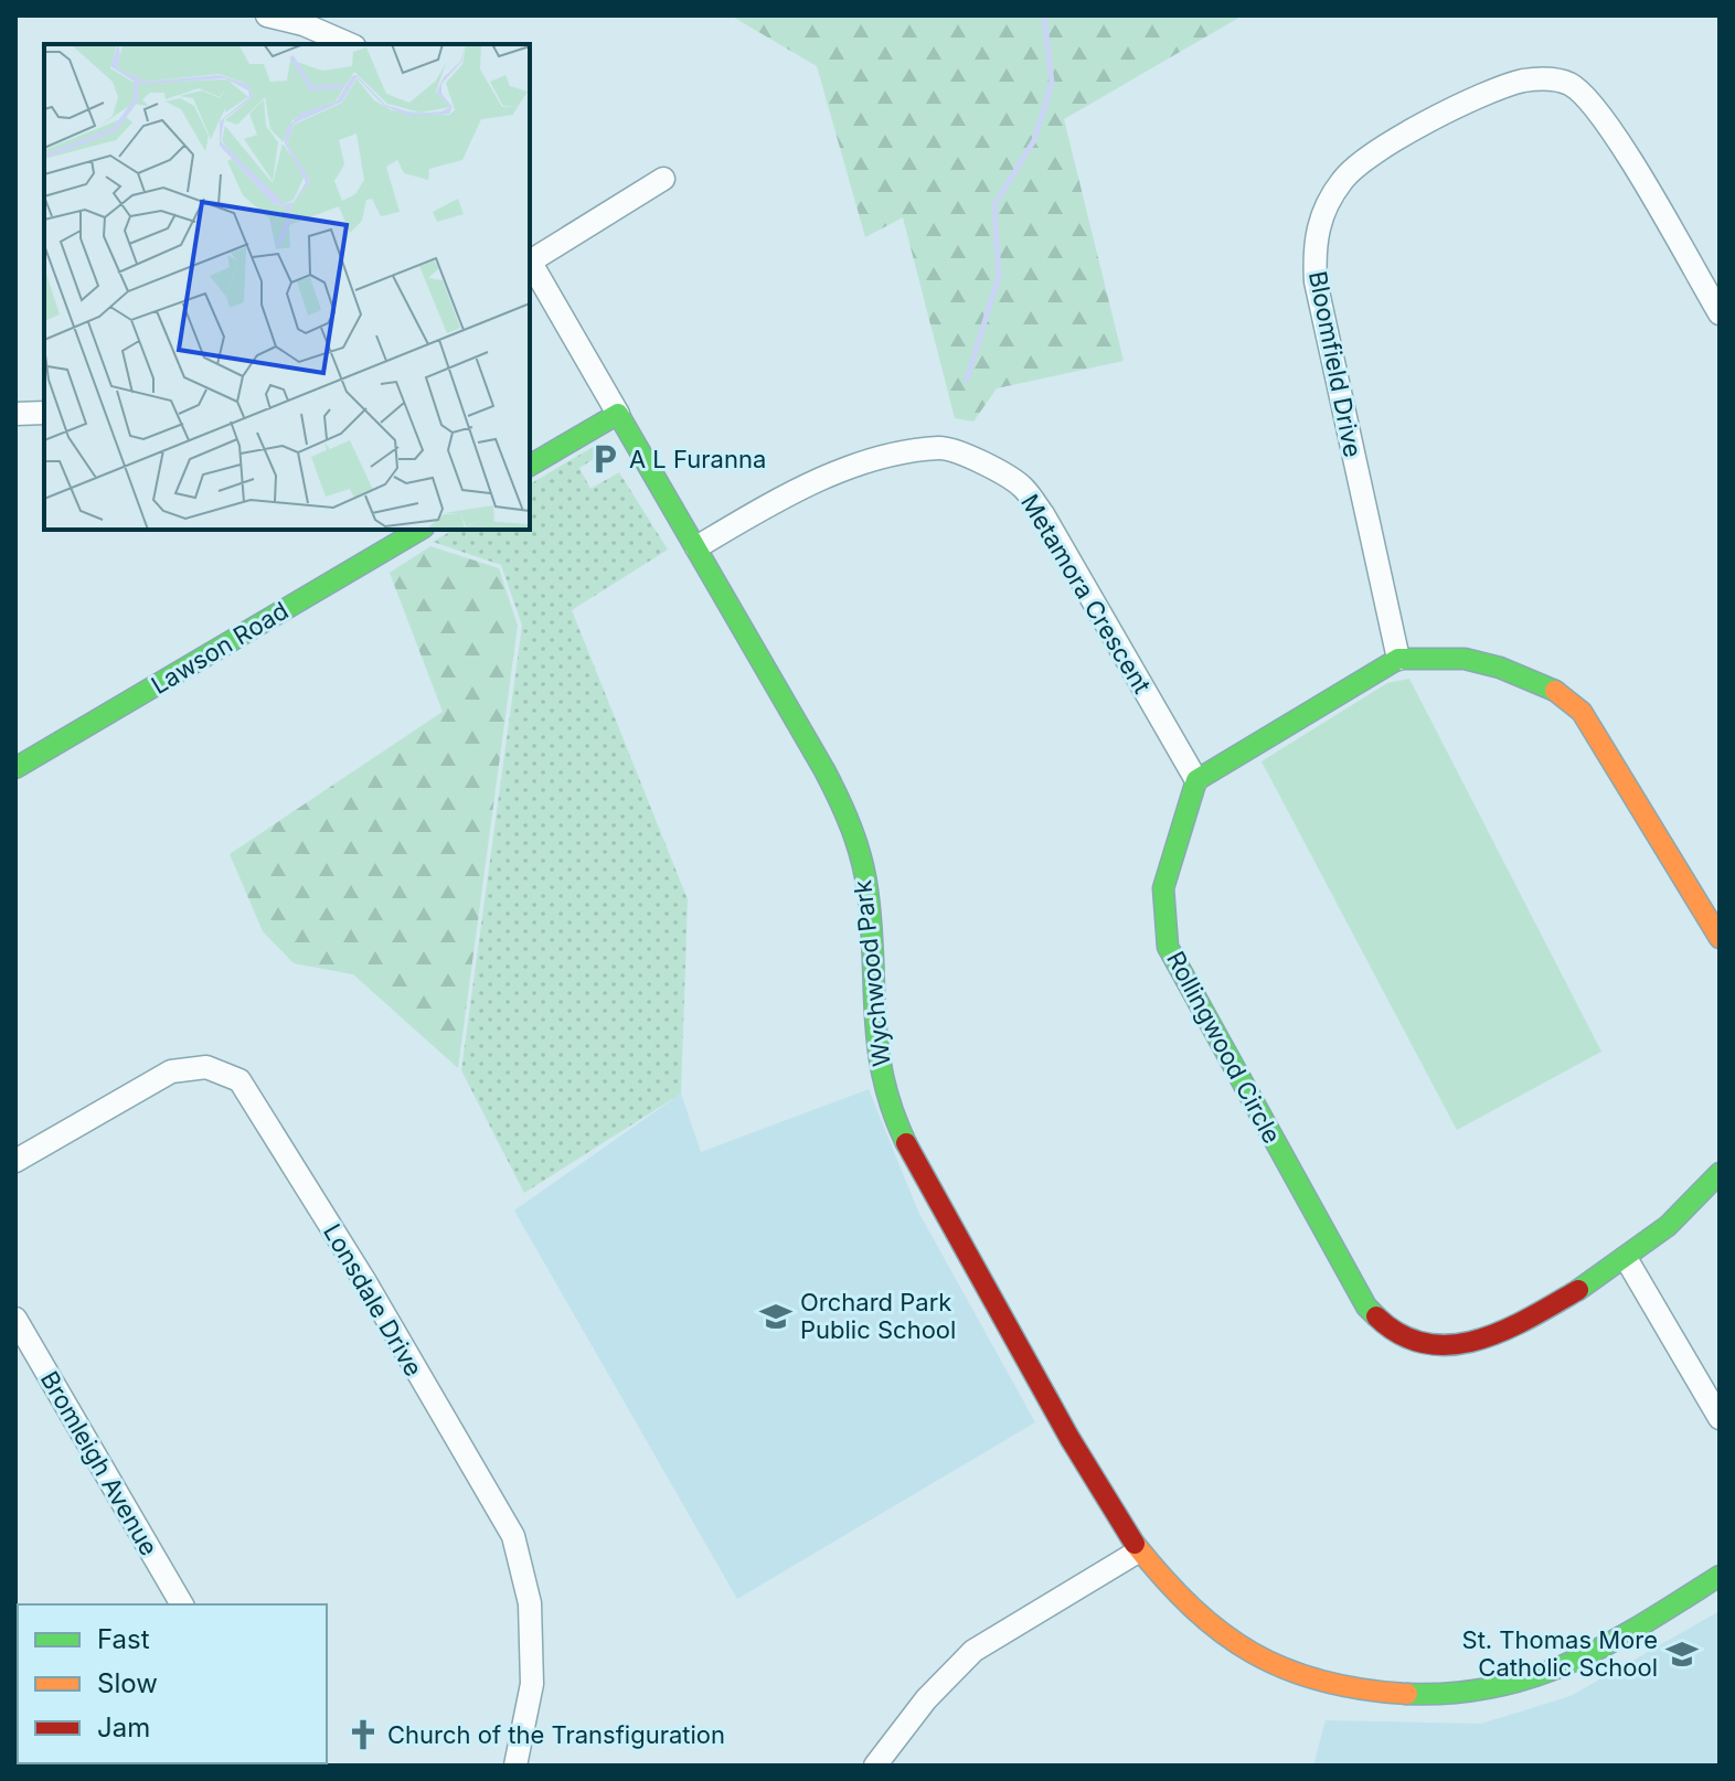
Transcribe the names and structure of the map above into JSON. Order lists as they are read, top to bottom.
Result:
{
  "streets": {
    "street": [
      "Bloomfield Drive",
      "Metamora Crescent",
      "Lawson Road",
      "Wychwood Park",
      "Rollingwood Circle",
      "Lonsdale Drive",
      "Bromleigh Avenue"
    ]
  },
  "crossings": [
    ["Metamora Crescent", "Wychwood Park"],
    ["Metamora Crescent", "Rollingwood Circle"]
  ],
  "places": {
    "parking": ["A L Furanna"],
    "school or university": ["Orchard Park Public School", "St. Thomas More Catholic School"],
    "church": ["Church of the Transfiguration"]
  },
  "legend": ["Fast", "Slow", "Jam"]
}
